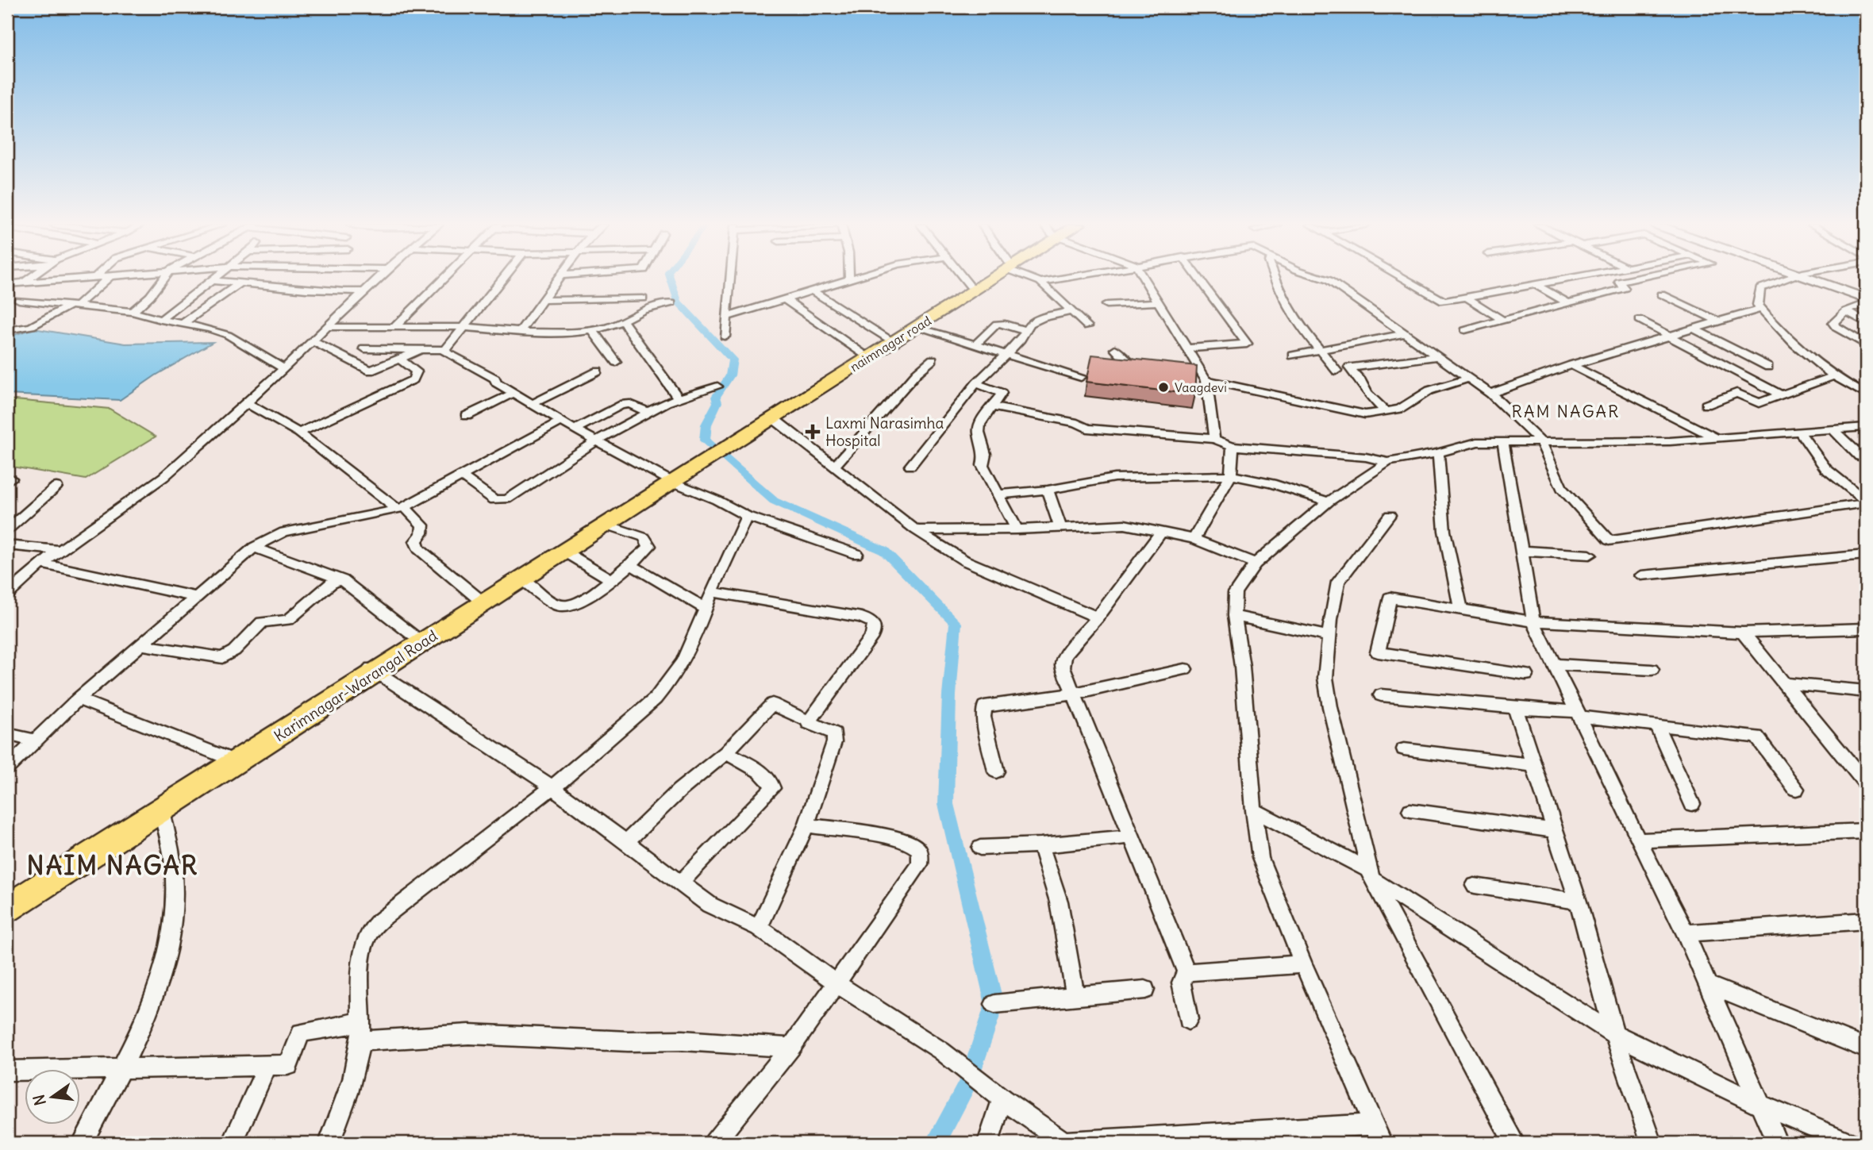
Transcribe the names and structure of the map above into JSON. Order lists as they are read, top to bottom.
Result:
{
  "streets": {
    "highway": ["naimnagar road", "Karimnagar-Warangal Road"]
  },
  "crossings": [
    ["naimnagar road", "Karimnagar-Warangal Road"]
  ],
  "districts": ["RAM NAGAR", "NAIM NAGAR"],
  "places": {
    "other": ["Vaagdevi"],
    "health": ["Laxmi Narasimha Hospital"]
  },
  "north": "left"
}
